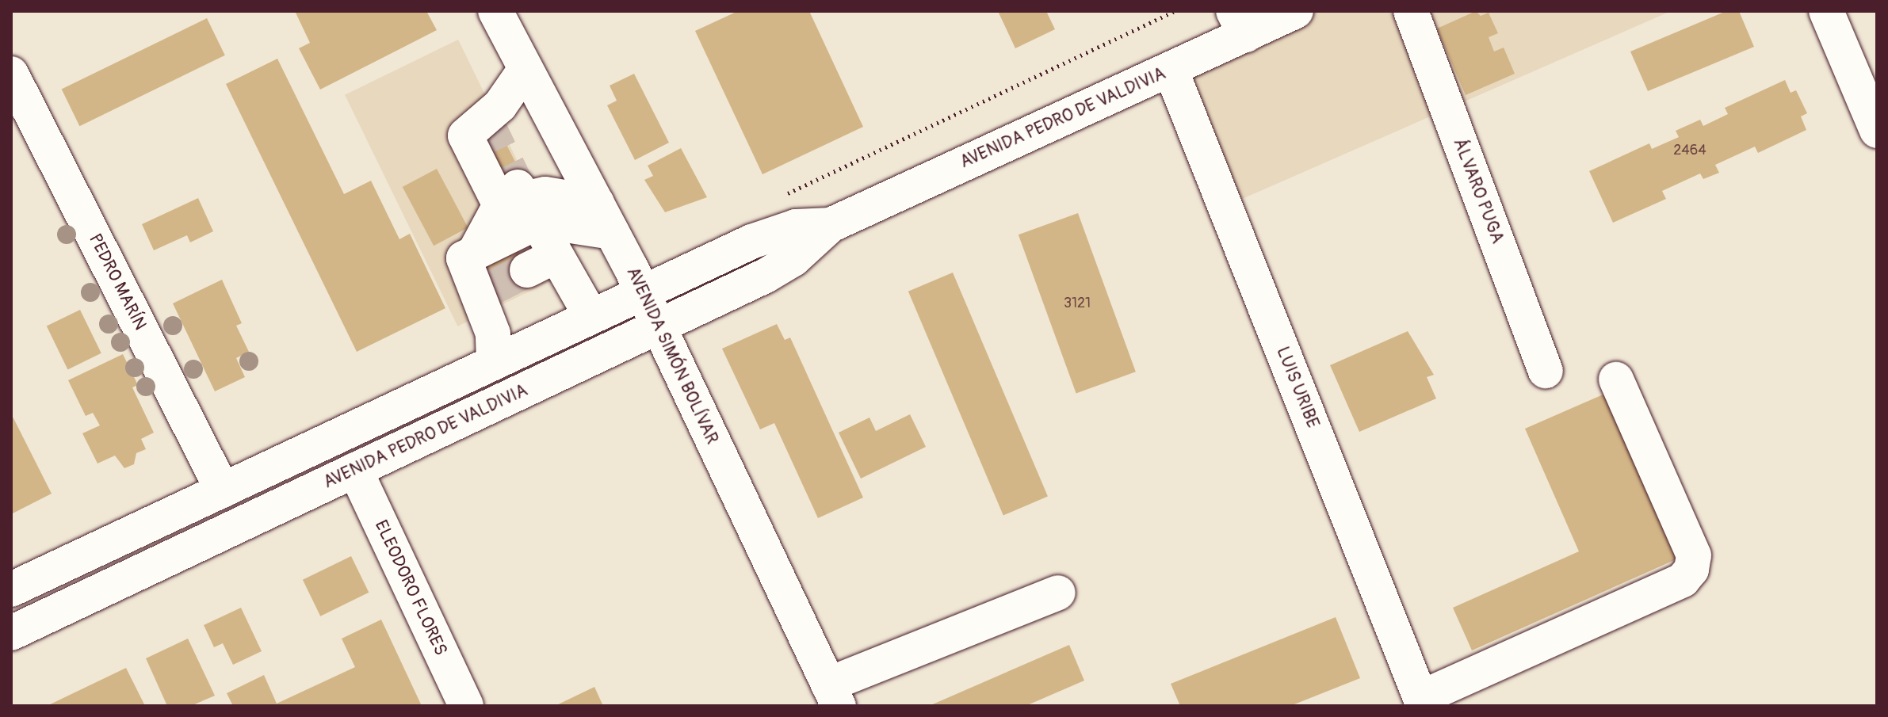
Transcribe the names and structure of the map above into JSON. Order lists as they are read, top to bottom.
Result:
{
  "streets": {
    "street": [
      "AVENIDA PEDRO DE VALDIVIA",
      "ÁLVARO PUGA",
      "PEDRO MARÍN",
      "AVENIDA SIMÓN BOLÍVAR",
      "LUIS URIBE",
      "ELEODORO FLORES"
    ]
  },
  "crossings": [
    ["AVENIDA PEDRO DE VALDIVIA", "PEDRO MARÍN"],
    ["AVENIDA PEDRO DE VALDIVIA", "AVENIDA SIMÓN BOLÍVAR"],
    ["AVENIDA PEDRO DE VALDIVIA", "LUIS URIBE"],
    ["AVENIDA PEDRO DE VALDIVIA", "ELEODORO FLORES"]
  ],
  "house_numbers": ["2464", "3121"]
}
